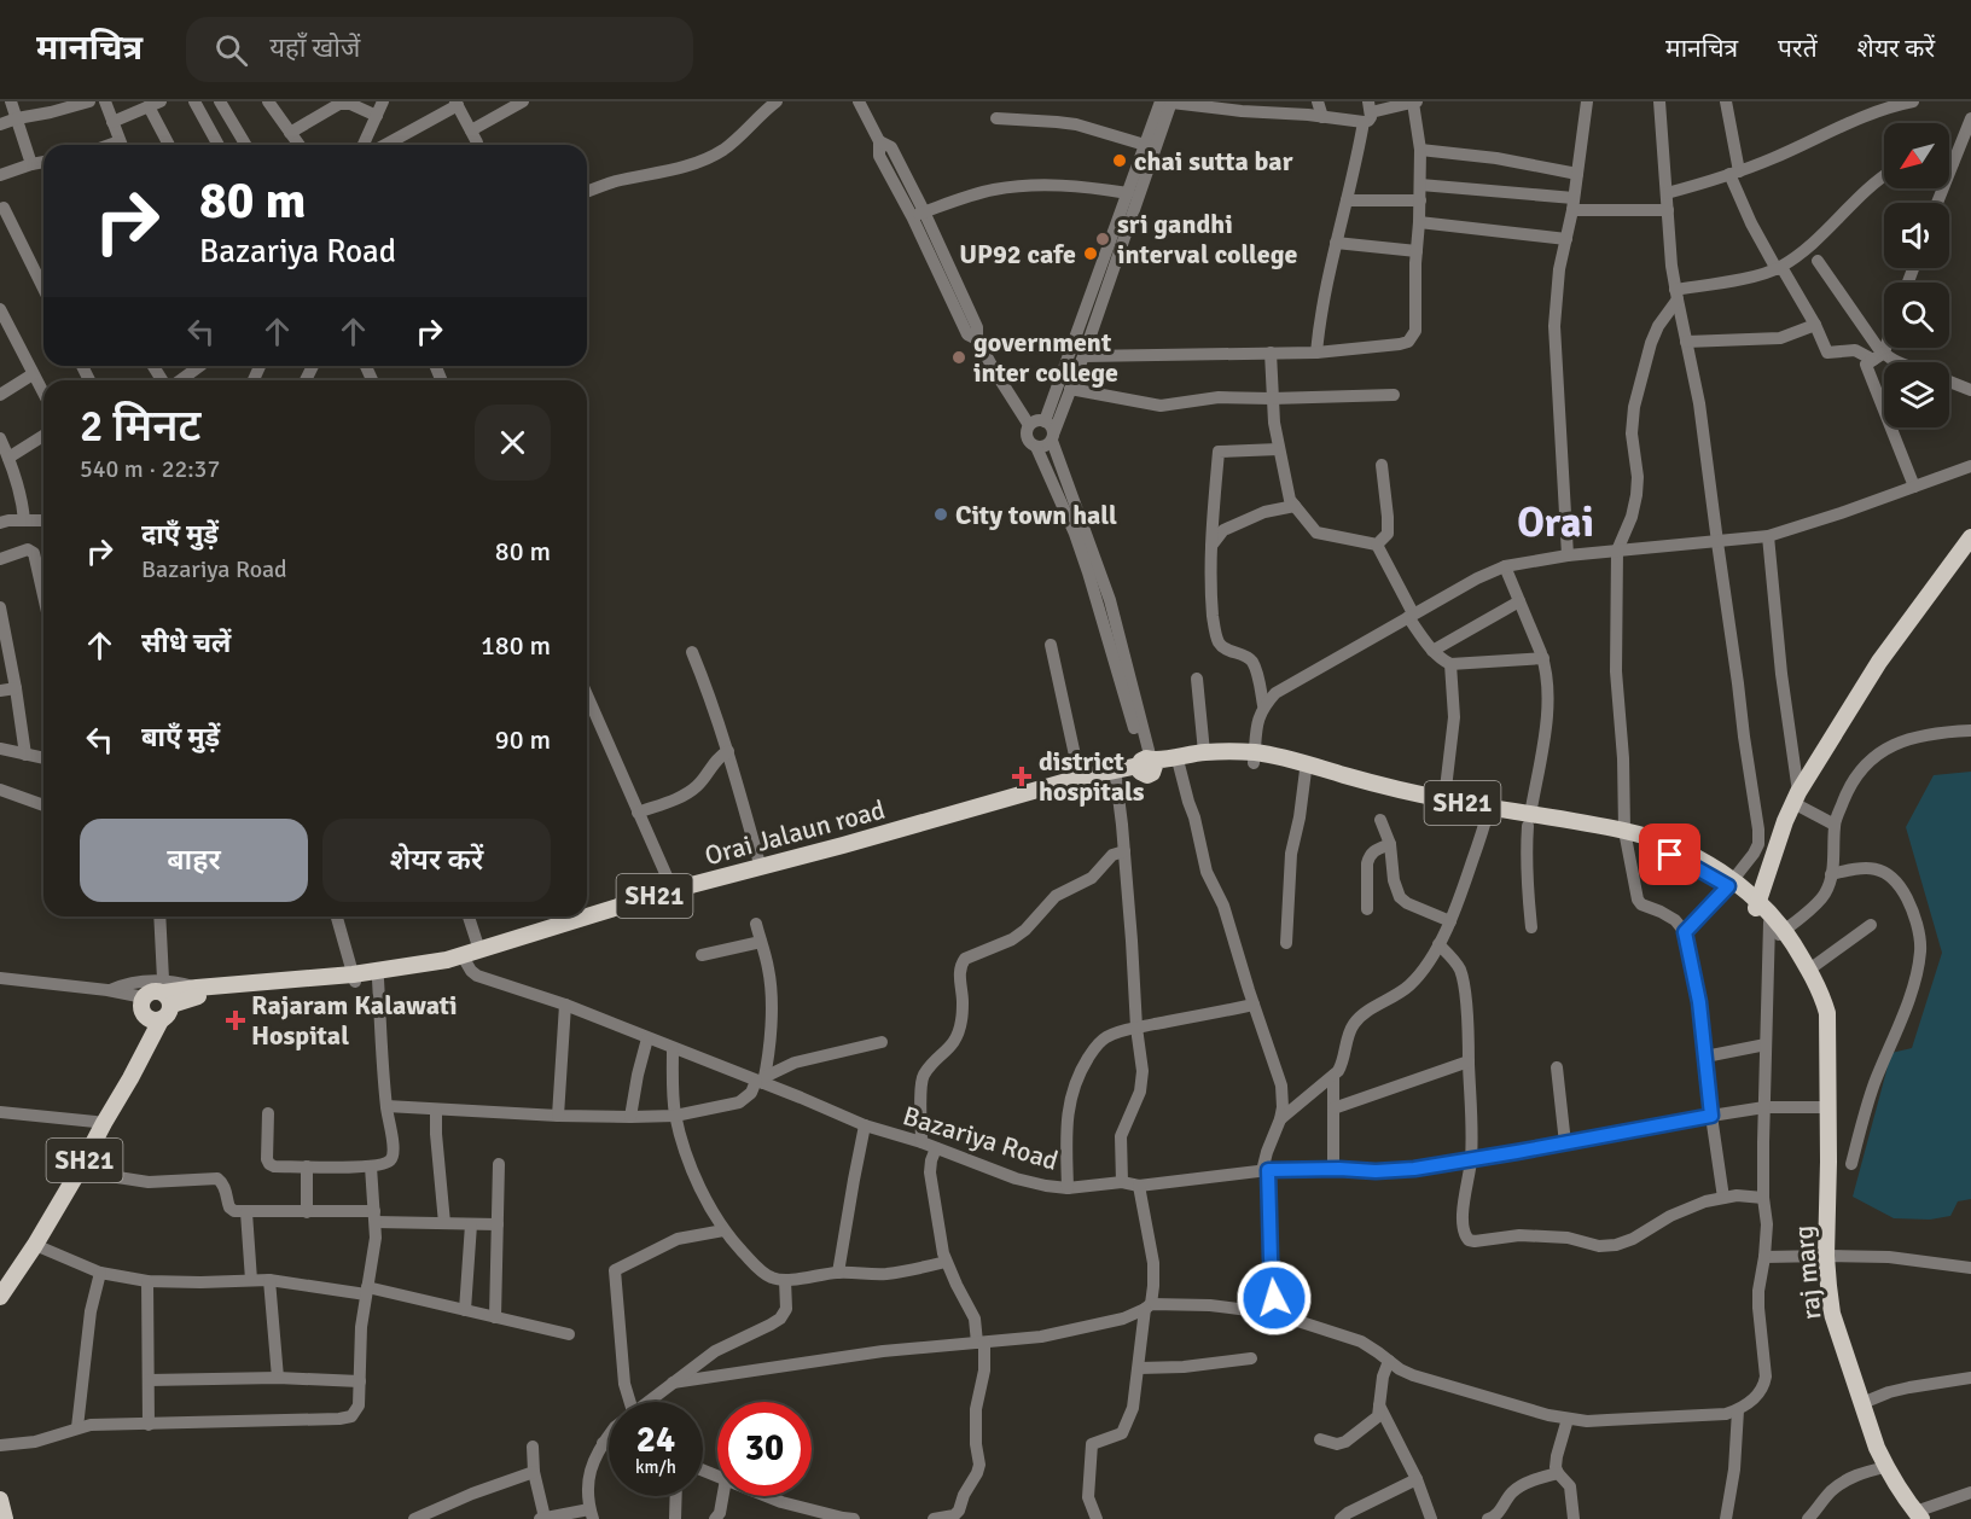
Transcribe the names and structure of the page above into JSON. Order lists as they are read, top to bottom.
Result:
{
  "streets": {
    "main road": ["SH21", "Orai Jalaun road", "raj marg"],
    "street": ["Bazariya Road"]
  },
  "crossings": [
    ["SH21", "Orai Jalaun road"],
    ["Orai Jalaun road", "Bazariya Road"],
    ["Bazariya Road", "raj marg"]
  ],
  "districts": ["Orai"],
  "places": {
    "other": [
      "chai sutta bar",
      "sri gandhi interval college",
      "UP92 cafe",
      "government inter college",
      "City town hall"
    ],
    "health": ["district hospitals", "Rajaram Kalawati Hospital"]
  },
  "north": "bottom left",
  "page": {
    "header": "मानचित्र",
    "search": "यहाँ खोजें",
    "nav": ["मानचित्र", "परतें", "शेयर करें"],
    "turn": ["80 m", "Bazariya Road"],
    "heading": ["2 मिनट", "540 m · 22:37"],
    "list": [
      {
        "name": "दाएँ मुड़ें",
        "note": "Bazariya Road",
        "value": "80 m"
      },
      {
        "name": "सीधे चलें",
        "value": "180 m"
      },
      {
        "name": "बाएँ मुड़ें",
        "value": "90 m"
      }
    ],
    "buttons": ["बाहर", "शेयर करें"],
    "speed": "24 km/h",
    "limit": "30"
  }
}
